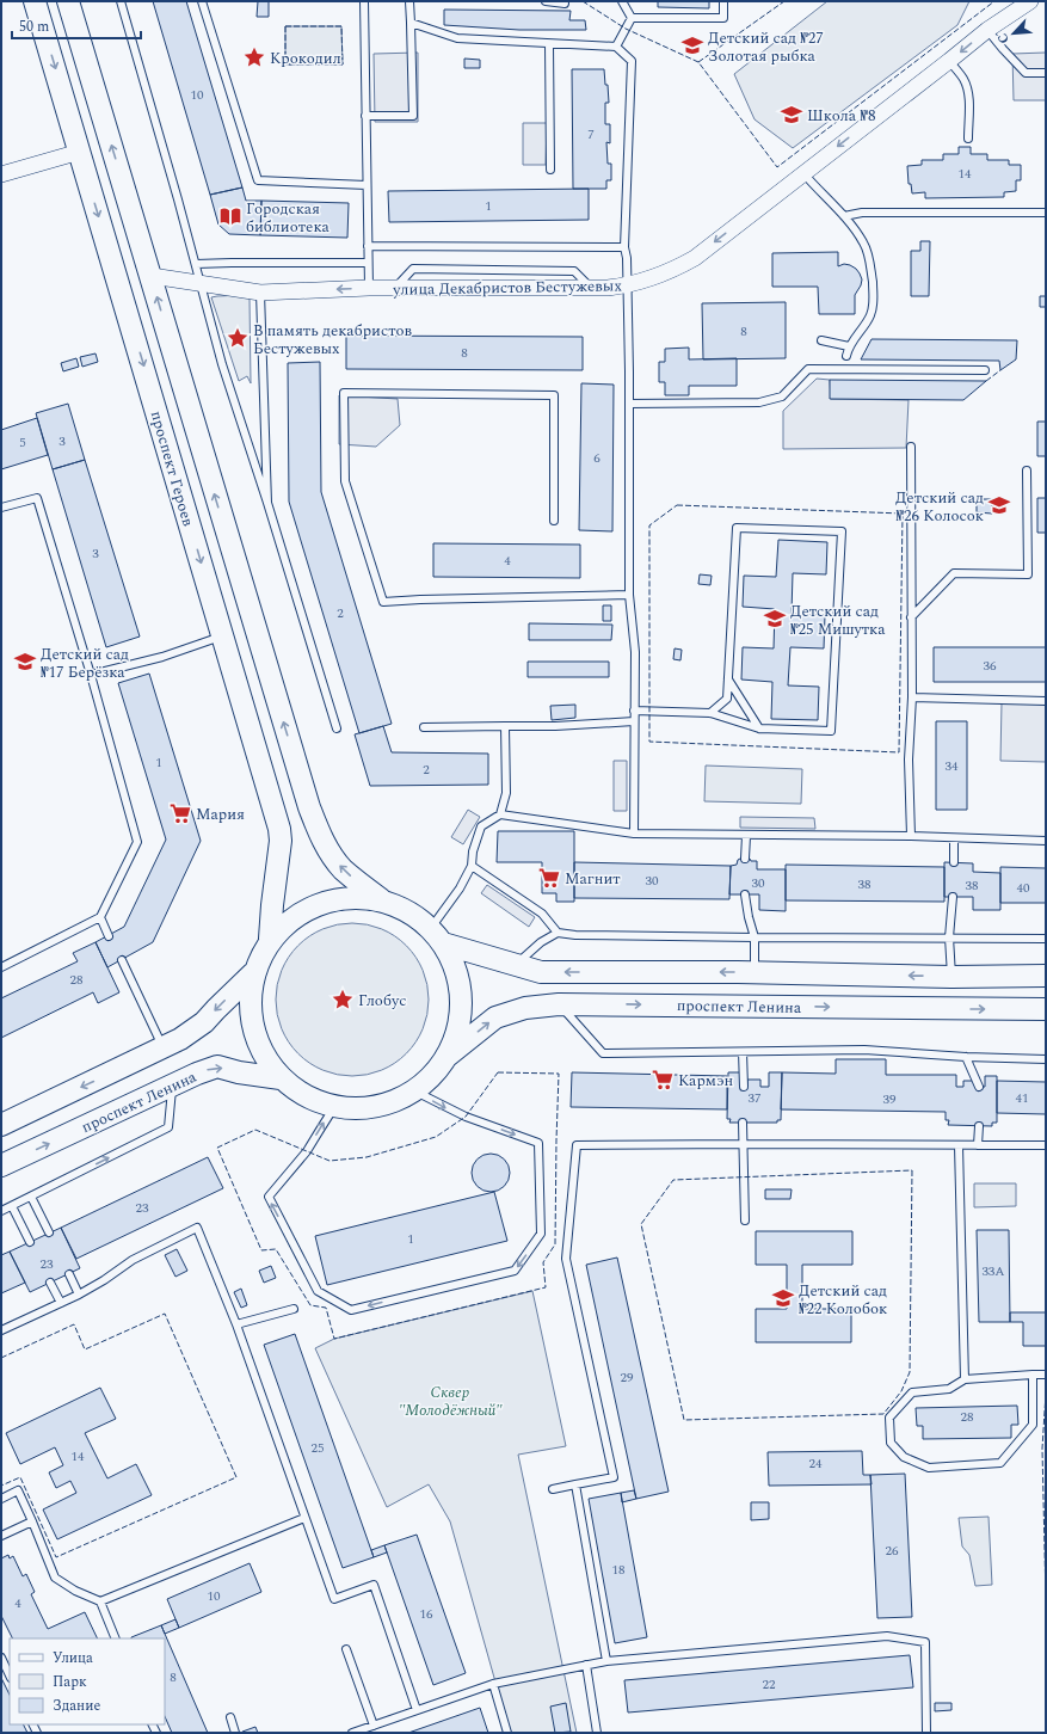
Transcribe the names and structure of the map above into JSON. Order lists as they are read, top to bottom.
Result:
{
  "streets": {
    "main road": ["проспект Героев", "проспект Ленина"],
    "street": ["улица Декабристов Бестужевых"]
  },
  "crossings": [
    ["улица Декабристов Бестужевых", "проспект Героев"]
  ],
  "one_way": ["улица Декабристов Бестужевых"],
  "parks": ["Сквер \"Молодёжный\""],
  "places": {
    "school or university": [
      "Детский сад №27 Золотая рыбка",
      "Школа №8",
      "Детский сад №26 Колосок",
      "Детский сад №25 Мишутка",
      "Детский сад №17 Берёзка",
      "Детский сад №22 Колобок"
    ],
    "place": ["Крокодил", "В память декабристов Бестужевых", "Глобус"],
    "library": ["Городская библиотека"],
    "supermarket": ["Мария", "Магнит", "Кармэн"]
  },
  "house_numbers": [
    "10",
    "7",
    "14",
    "1",
    "8",
    "8",
    "3",
    "5",
    "6",
    "3",
    "4",
    "2",
    "36",
    "1",
    "34",
    "2",
    "30",
    "30",
    "38",
    "38",
    "40",
    "28",
    "37",
    "41",
    "39",
    "23",
    "1",
    "23",
    "33А",
    "29",
    "28",
    "25",
    "14",
    "24",
    "26",
    "18",
    "10",
    "4",
    "16",
    "8",
    "22"
  ],
  "legend": ["Улица", "Парк", "Здание"],
  "scale_bar": "50 m",
  "north": "bottom left"
}
